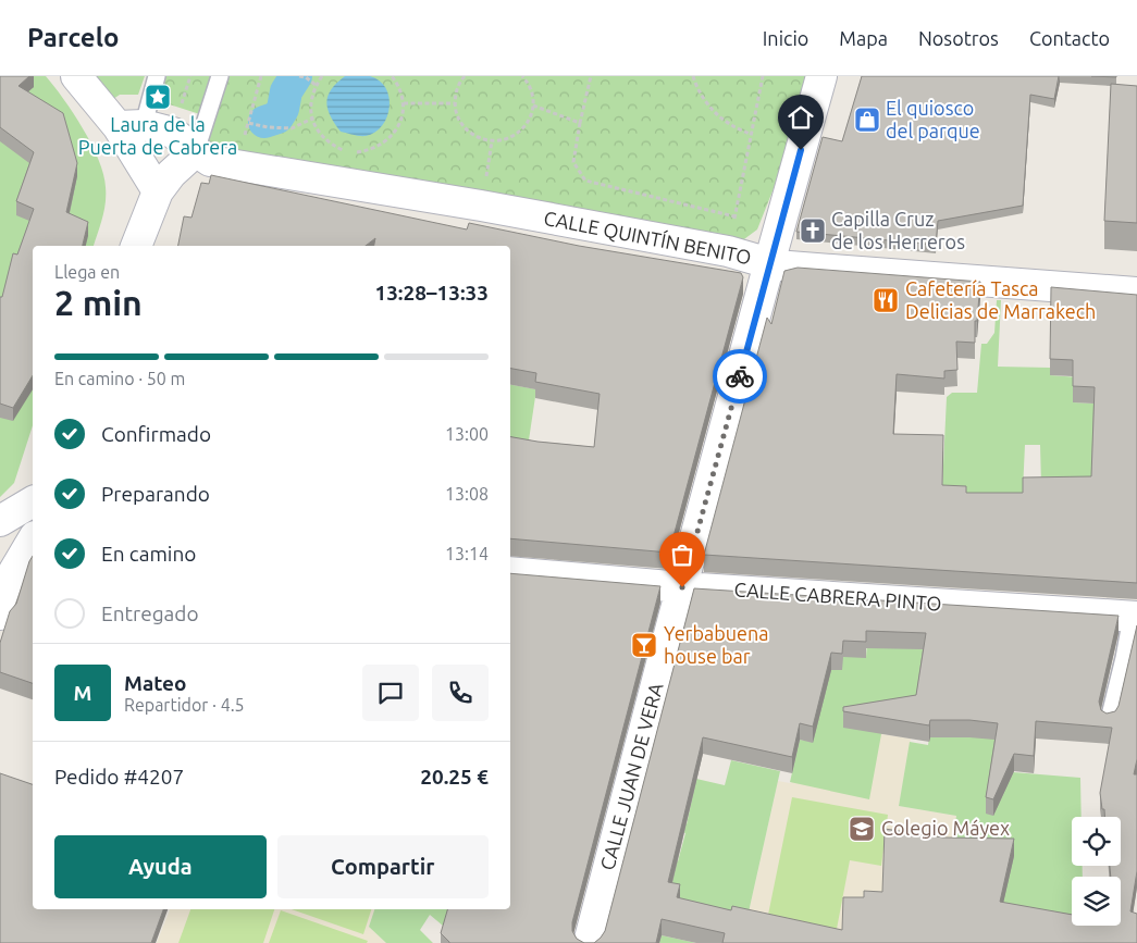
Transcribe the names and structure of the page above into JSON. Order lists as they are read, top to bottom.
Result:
{
  "streets": {
    "street": ["CALLE QUINTÍN BENITO", "CALLE CABRERA PINTO", "CALLE JUAN DE VERA"]
  },
  "crossings": [
    ["CALLE QUINTÍN BENITO", "CALLE JUAN DE VERA"],
    ["CALLE CABRERA PINTO", "CALLE JUAN DE VERA"]
  ],
  "places": {
    "place": ["Laura de la Puerta de Cabrera"],
    "shop": ["El quiosco del parque"],
    "church": ["Capilla Cruz de los Herreros"],
    "restaurant": ["Cafetería Tasca Delicias de Marrakech"],
    "bar": ["Yerbabuena house bar"],
    "school or university": ["Colegio Máyex"]
  },
  "page": {
    "header": "Parcelo",
    "nav": [
      "Inicio",
      "Mapa",
      "Nosotros",
      "Contacto"
    ],
    "heading": ["2 min", "Llega en", "13:28–13:33"],
    "panel": [
      "Mateo",
      "Repartidor · 4.5",
      "Pedido #4207",
      "20.25 €"
    ],
    "bar": "En camino · 50 m",
    "list": [
      ["Confirmado", "13:00"],
      ["Preparando", "13:08"],
      ["En camino", "13:14"],
      "Entregado"
    ],
    "round": "M",
    "buttons": ["Ayuda", "Compartir"]
  }
}
